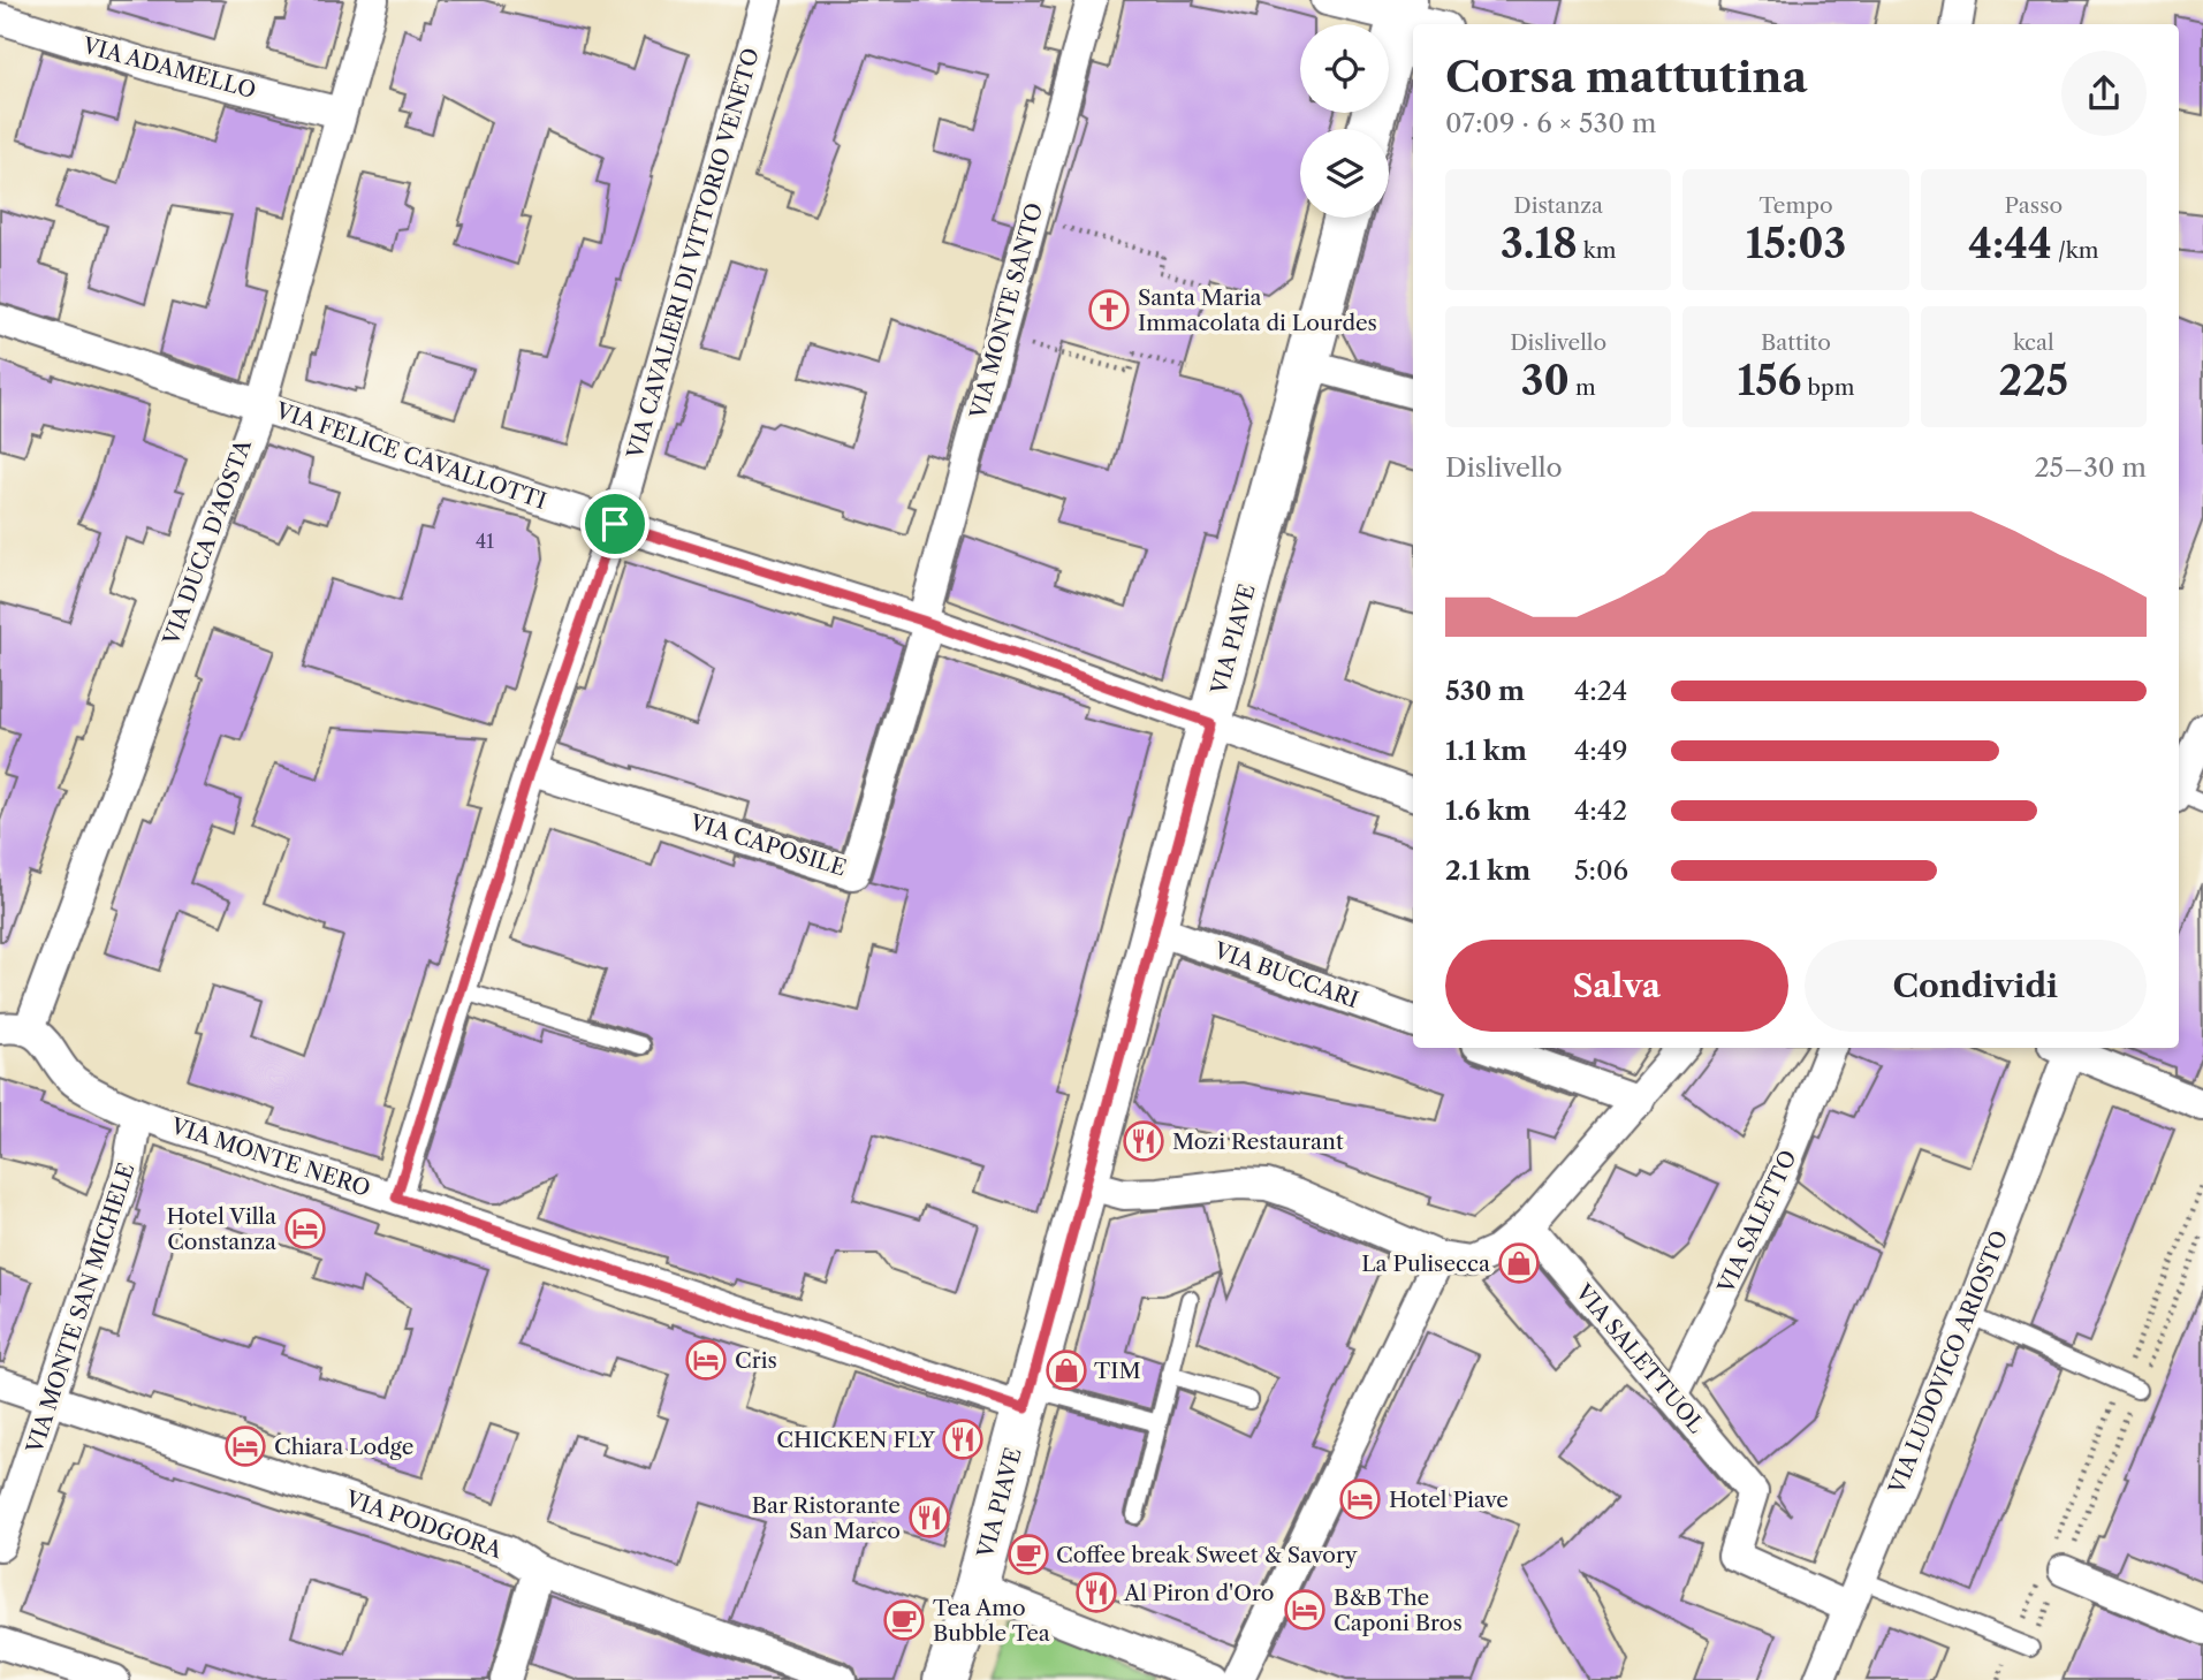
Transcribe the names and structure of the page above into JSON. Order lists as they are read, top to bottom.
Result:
{
  "streets": {
    "street": [
      "VIA ADAMELLO",
      "VIA CAVALIERI DI VITTORIO VENETO",
      "VIA MONTE SANTO",
      "VIA FELICE CAVALLOTTI",
      "VIA DUCA D'AOSTA",
      "VIA PIAVE",
      "VIA CAPOSILE",
      "VIA BUCCARI",
      "VIA MONTE NERO",
      "VIA SALETTO",
      "VIA MONTE SAN MICHELE",
      "VIA SALETTUOL",
      "VIA LUDOVICO ARIOSTO",
      "VIA PODGORA"
    ]
  },
  "crossings": [
    ["VIA ADAMELLO", "VIA DUCA D'AOSTA"],
    ["VIA CAVALIERI DI VITTORIO VENETO", "VIA FELICE CAVALLOTTI"],
    ["VIA CAVALIERI DI VITTORIO VENETO", "VIA CAPOSILE"],
    ["VIA CAVALIERI DI VITTORIO VENETO", "VIA MONTE NERO"],
    ["VIA MONTE SANTO", "VIA FELICE CAVALLOTTI"],
    ["VIA MONTE SANTO", "VIA CAPOSILE"],
    ["VIA FELICE CAVALLOTTI", "VIA DUCA D'AOSTA"],
    ["VIA FELICE CAVALLOTTI", "VIA PIAVE"],
    ["VIA FELICE CAVALLOTTI", "VIA CAPOSILE"],
    ["VIA DUCA D'AOSTA", "VIA MONTE NERO"],
    ["VIA PIAVE", "VIA BUCCARI"],
    ["VIA PIAVE", "VIA MONTE NERO"],
    ["VIA MONTE NERO", "VIA MONTE SAN MICHELE"],
    ["VIA SALETTO", "VIA SALETTUOL"],
    ["VIA MONTE SAN MICHELE", "VIA PODGORA"],
    ["VIA SALETTUOL", "VIA LUDOVICO ARIOSTO"]
  ],
  "places": {
    "church": ["Santa Maria Immacolata di Lourdes"],
    "restaurant": [
      "Mozi Restaurant",
      "CHICKEN FLY",
      "Bar Ristorante San Marco",
      "Al Piron d'Oro"
    ],
    "hotel": [
      "Hotel Villa Constanza",
      "Cris",
      "Chiara Lodge",
      "Hotel Piave",
      "B&B The Caponi Bros"
    ],
    "shop": ["La Pulisecca", "TIM"],
    "cafe": ["Coffee break Sweet & Savory", "Tea Amo Bubble Tea"]
  },
  "house_numbers": ["41"],
  "page": {
    "heading": ["Corsa mattutina", "07:09 · 6 × 530 m"],
    "stats": [
      ["Distanza", "3.18 km"],
      ["Tempo", "15:03"],
      ["Passo", "4:44 /km"],
      ["Dislivello", "30 m"],
      ["Battito", "156 bpm"],
      ["kcal", "225"]
    ],
    "chart": ["Dislivello", "25–30 m"],
    "list": [
      {
        "name": "530 m",
        "note": "4:24"
      },
      {
        "name": "1.1 km",
        "note": "4:49"
      },
      {
        "name": "1.6 km",
        "note": "4:42"
      },
      {
        "name": "2.1 km",
        "note": "5:06"
      }
    ],
    "buttons": ["Salva", "Condividi"]
  }
}
